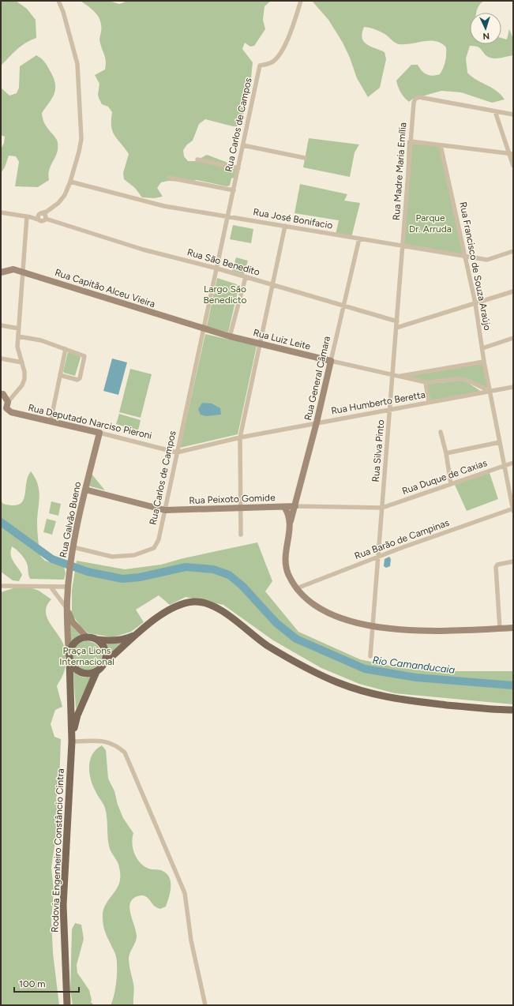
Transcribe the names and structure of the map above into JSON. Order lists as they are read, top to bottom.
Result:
{
  "streets": {
    "main road": ["Rodovia Engenheiro Constâncio Cintra"],
    "street": [
      "Rua Carlos de Campos",
      "Rua Madre Maria Emília",
      "Rua José Bonifacio",
      "Rua São Benedito",
      "Rua Francisco de Souza Araújo",
      "Rua Capitão Alceu Vieira",
      "Rua Luiz Leite",
      "Rua General Câmara",
      "Rua Humberto Beretta",
      "Rua Deputado Narciso Pieroni",
      "Rua Silva Pinto",
      "Rua Duque de Caxias",
      "Rua Peixoto Gomide",
      "Rua Galvão Bueno",
      "Rua Barão de Campinas"
    ]
  },
  "crossings": [
    ["Rua Carlos de Campos", "Rua José Bonifacio"],
    ["Rua Carlos de Campos", "Rua São Benedito"],
    ["Rua Carlos de Campos", "Rua Capitão Alceu Vieira"],
    ["Rua Carlos de Campos", "Rua Luiz Leite"],
    ["Rua Carlos de Campos", "Rua Humberto Beretta"],
    ["Rua Carlos de Campos", "Rua Deputado Narciso Pieroni"],
    ["Rua Carlos de Campos", "Rua Peixoto Gomide"],
    ["Rua Carlos de Campos", "Rua Galvão Bueno"],
    ["Rua Madre Maria Emília", "Rua José Bonifacio"],
    ["Rua Madre Maria Emília", "Rua Silva Pinto"],
    ["Rua José Bonifacio", "Rua Francisco de Souza Araújo"],
    ["Rua José Bonifacio", "Rua General Câmara"],
    ["Rua José Bonifacio", "Rua Silva Pinto"],
    ["Rua São Benedito", "Rua General Câmara"],
    ["Rua São Benedito", "Rua Silva Pinto"],
    ["Rua Francisco de Souza Araújo", "Rua Luiz Leite"],
    ["Rua Francisco de Souza Araújo", "Rua Humberto Beretta"],
    ["Rua Francisco de Souza Araújo", "Rua Duque de Caxias"],
    ["Rua Francisco de Souza Araújo", "Rua Barão de Campinas"],
    ["Rua Capitão Alceu Vieira", "Rua Luiz Leite"],
    ["Rua Luiz Leite", "Rua General Câmara"],
    ["Rua Luiz Leite", "Rua Humberto Beretta"],
    ["Rua Luiz Leite", "Rua Silva Pinto"],
    ["Rua General Câmara", "Rua Humberto Beretta"],
    ["Rua General Câmara", "Rua Silva Pinto"],
    ["Rua General Câmara", "Rua Peixoto Gomide"],
    ["Rua General Câmara", "Rua Barão de Campinas"],
    ["Rua Humberto Beretta", "Rua Deputado Narciso Pieroni"],
    ["Rua Humberto Beretta", "Rua Silva Pinto"],
    ["Rua Deputado Narciso Pieroni", "Rua Galvão Bueno"],
    ["Rua Silva Pinto", "Rua Duque de Caxias"],
    ["Rua Silva Pinto", "Rua Peixoto Gomide"],
    ["Rua Silva Pinto", "Rua Barão de Campinas"],
    ["Rua Duque de Caxias", "Rua Peixoto Gomide"],
    ["Rua Peixoto Gomide", "Rua Galvão Bueno"],
    ["Rua Galvão Bueno", "Rodovia Engenheiro Constâncio Cintra"]
  ],
  "water": ["Rio Camanducaia"],
  "parks": ["Parque Dr. Arruda", "Largo São Benedicto", "Praça Lions Internacional"],
  "scale_bar": "100 m",
  "north": "bottom"
}
